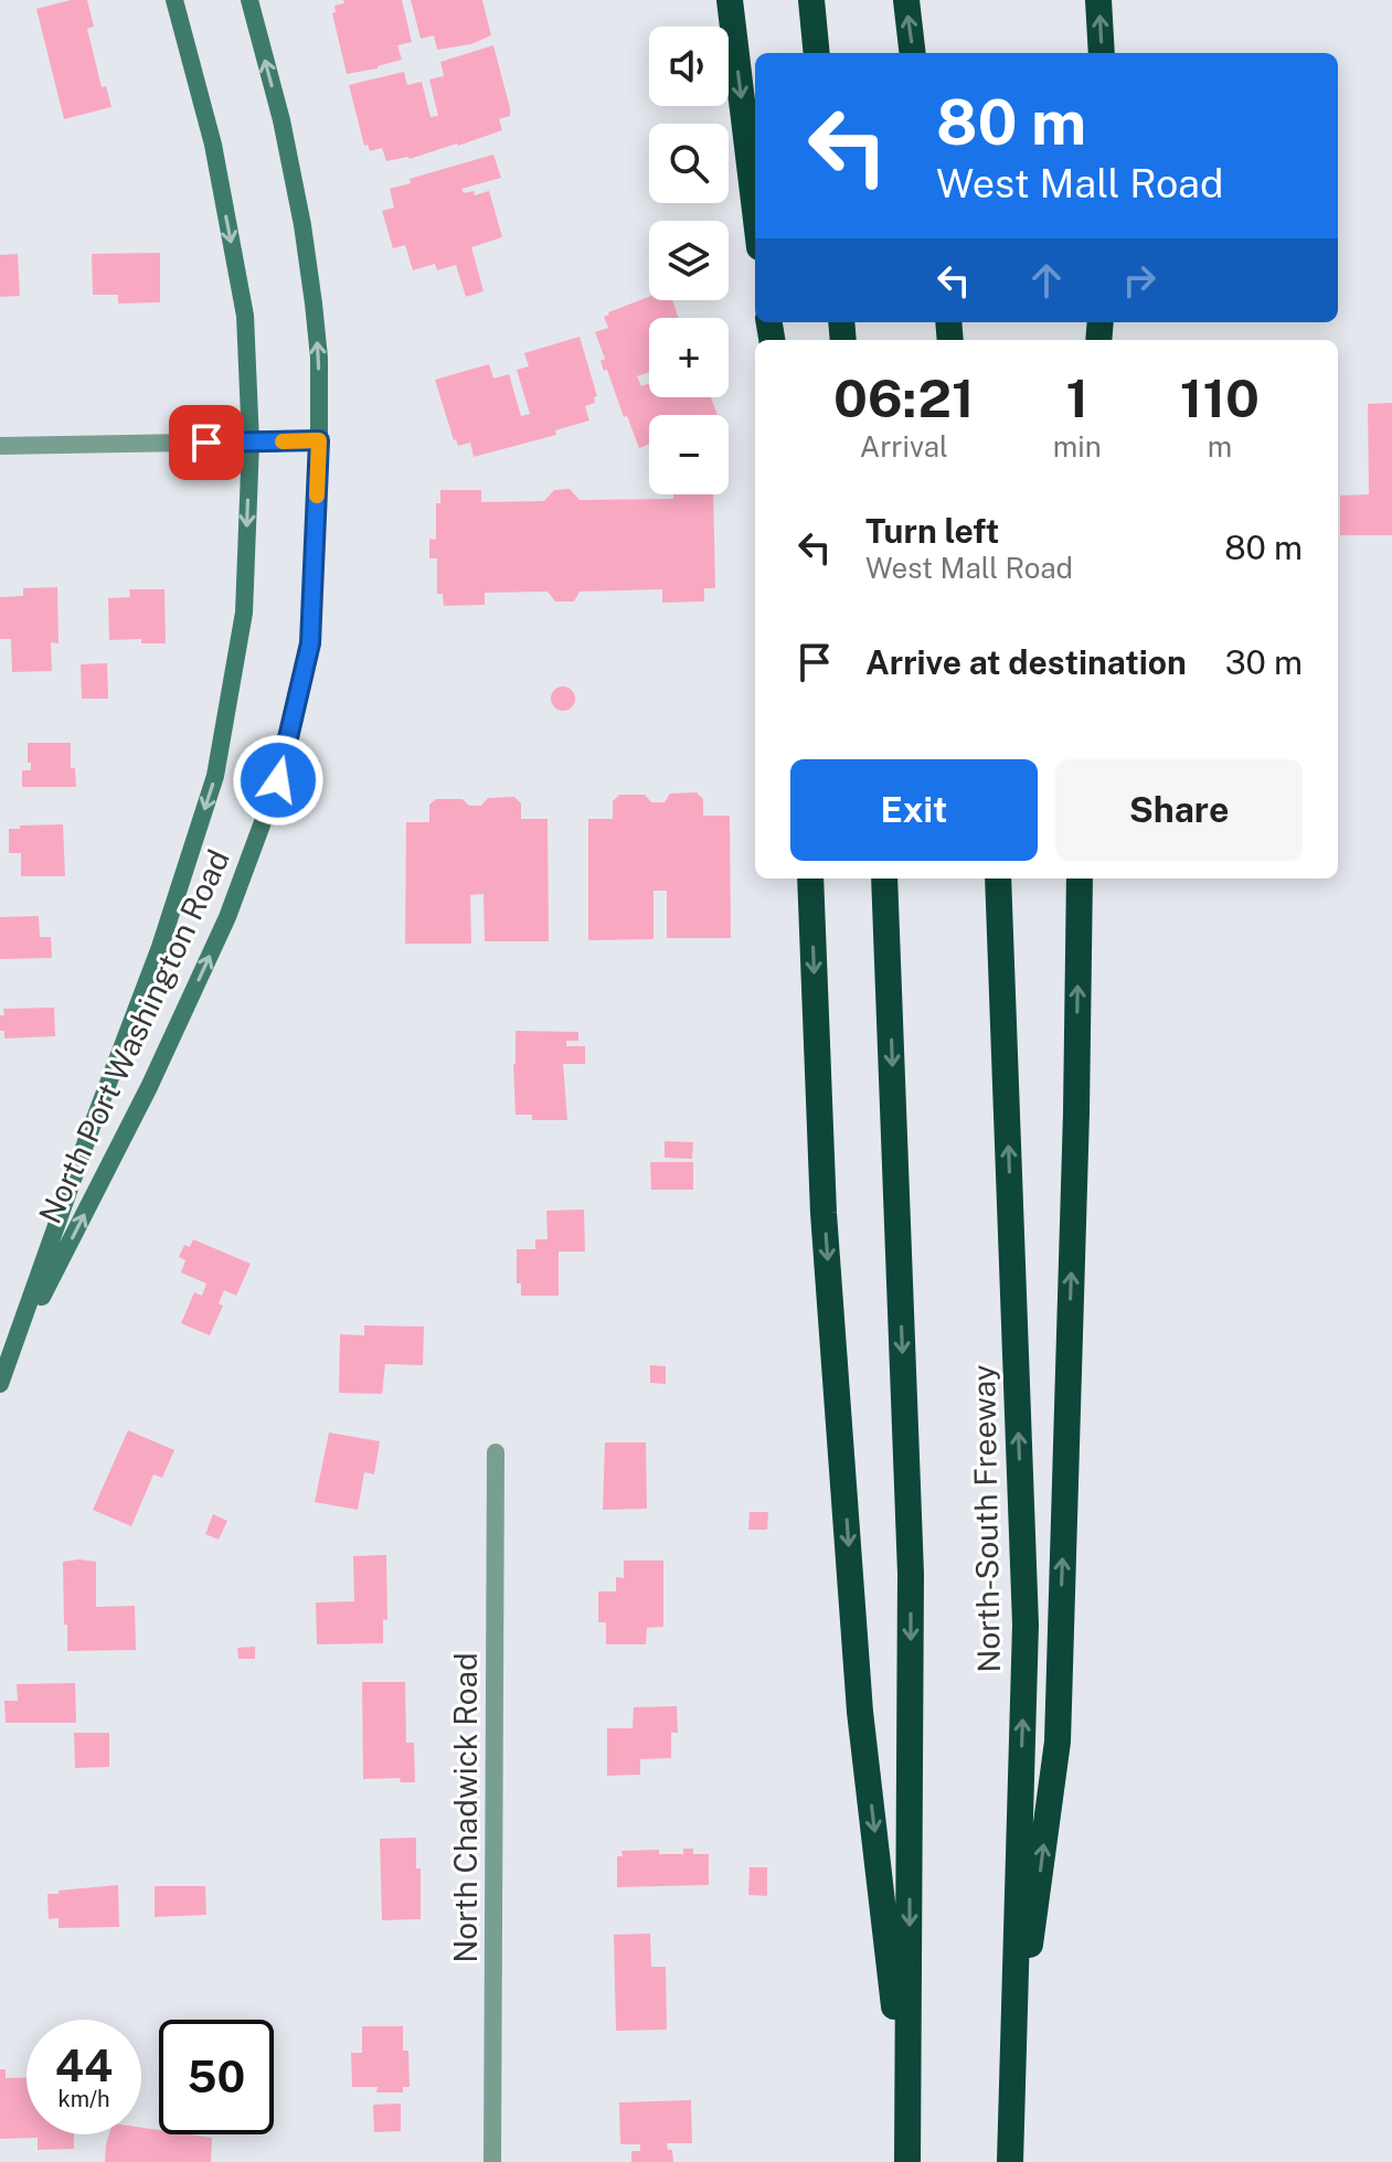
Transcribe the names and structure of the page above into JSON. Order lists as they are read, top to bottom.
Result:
{
  "streets": {
    "highway": ["North-South Freeway"],
    "main road": ["North Port Washington Road"],
    "street": ["North Chadwick Road"]
  },
  "page": {
    "map_buttons": ["+", "−"],
    "turn": ["80 m", "West Mall Road"],
    "eta": [
      "06:21",
      "Arrival",
      "1",
      "min",
      "110",
      "m"
    ],
    "list": [
      {
        "name": "Turn left",
        "note": "West Mall Road",
        "value": "80 m"
      },
      {
        "name": "Arrive at destination",
        "value": "30 m"
      }
    ],
    "buttons": ["Exit", "Share"],
    "speed": "44 km/h",
    "limit": "50"
  }
}
